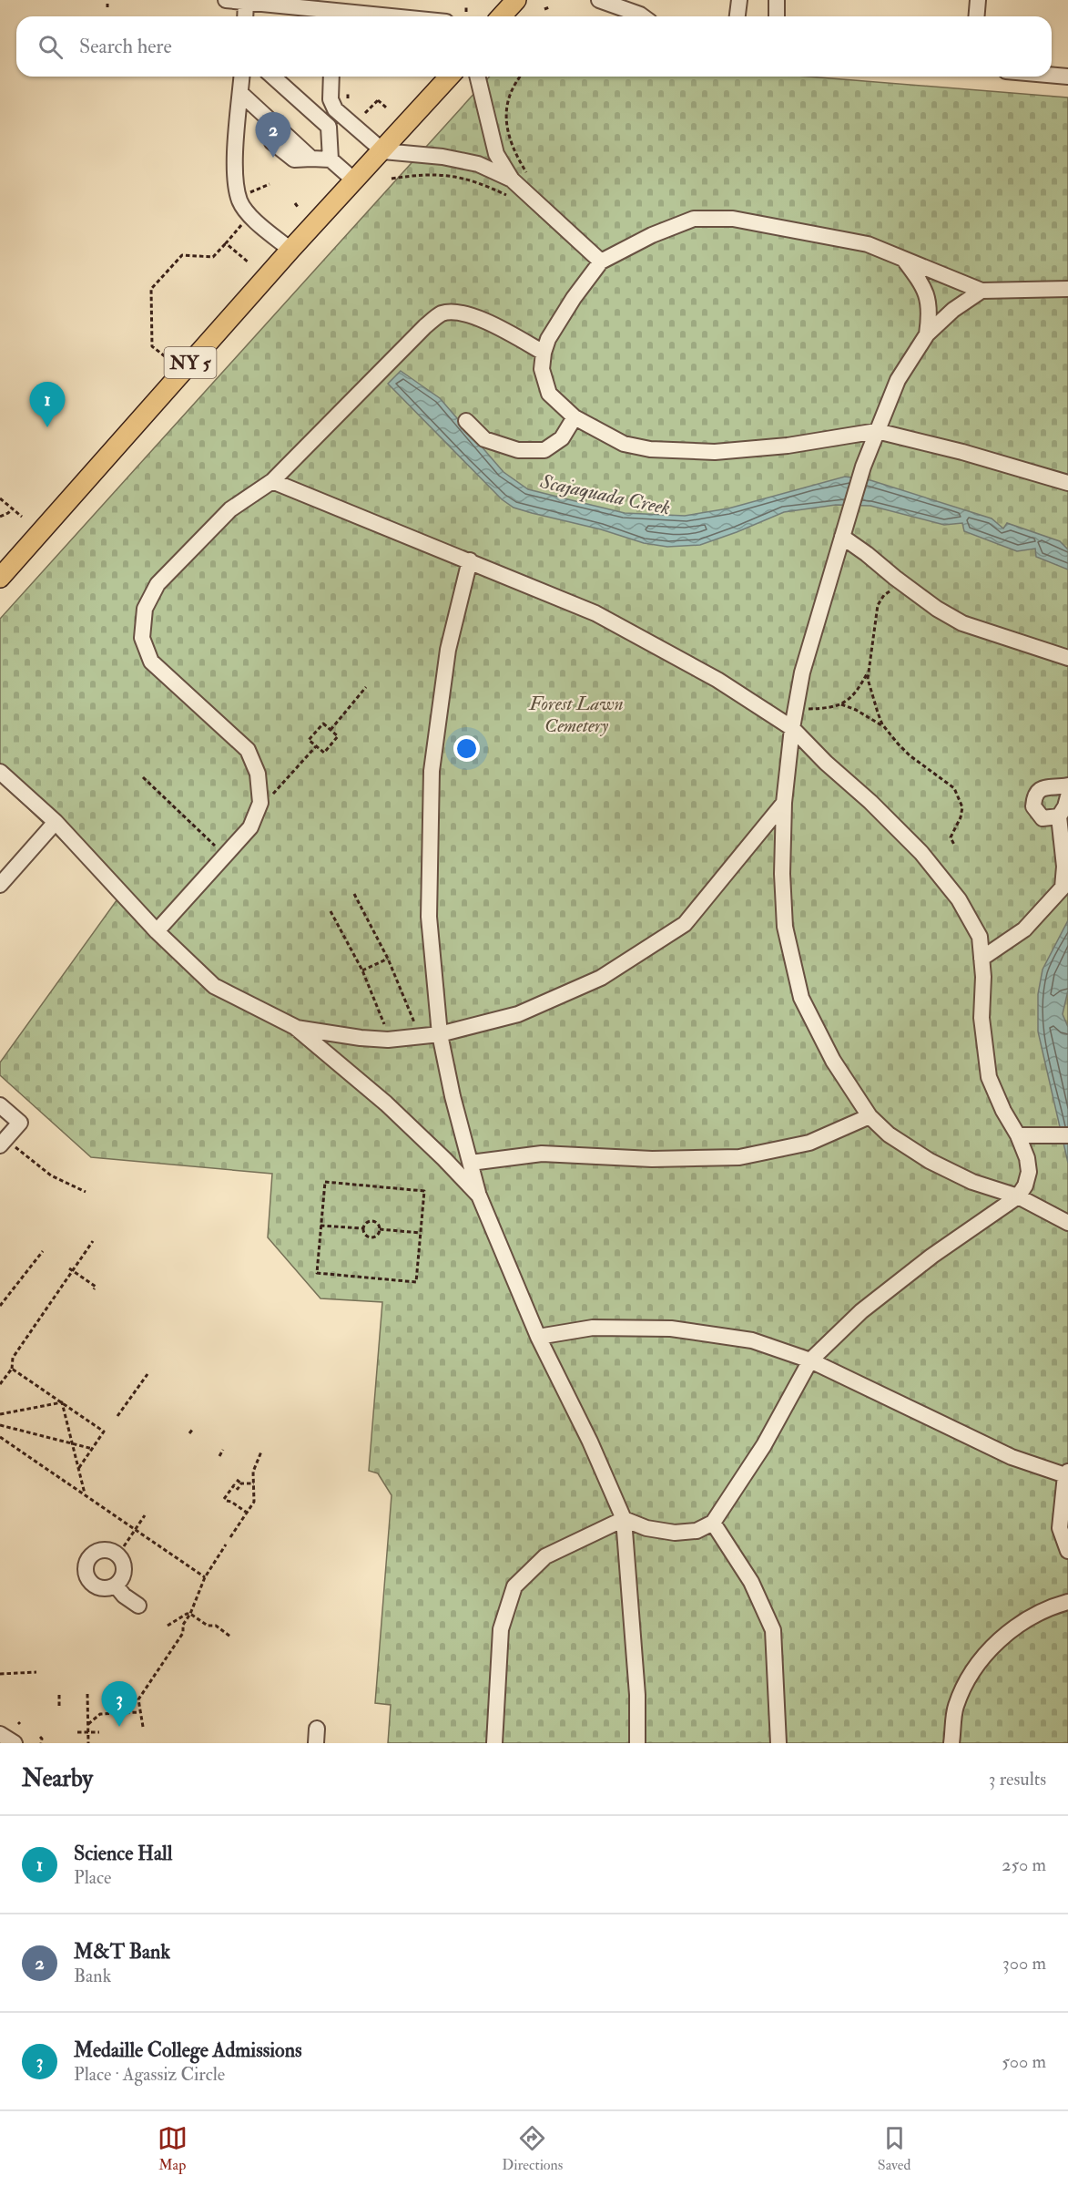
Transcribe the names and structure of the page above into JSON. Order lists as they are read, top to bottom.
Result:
{
  "streets": {
    "main road": ["NY 5"]
  },
  "water": ["Scajaquada Creek"],
  "parks": ["Forest Lawn Cemetery"],
  "page": {
    "search": "Search here",
    "pins": ["2", "1", "3"],
    "heading": ["Nearby", "3 results"],
    "list": [
      {
        "mark": "1",
        "name": "Science Hall",
        "note": "Place",
        "value": "250 m"
      },
      {
        "mark": "2",
        "name": "M&T Bank",
        "note": "Bank",
        "value": "300 m"
      },
      {
        "mark": "3",
        "name": "Medaille College Admissions",
        "note": "Place · Agassiz Circle",
        "value": "500 m"
      }
    ],
    "nav": ["Map", "Directions", "Saved"]
  }
}
